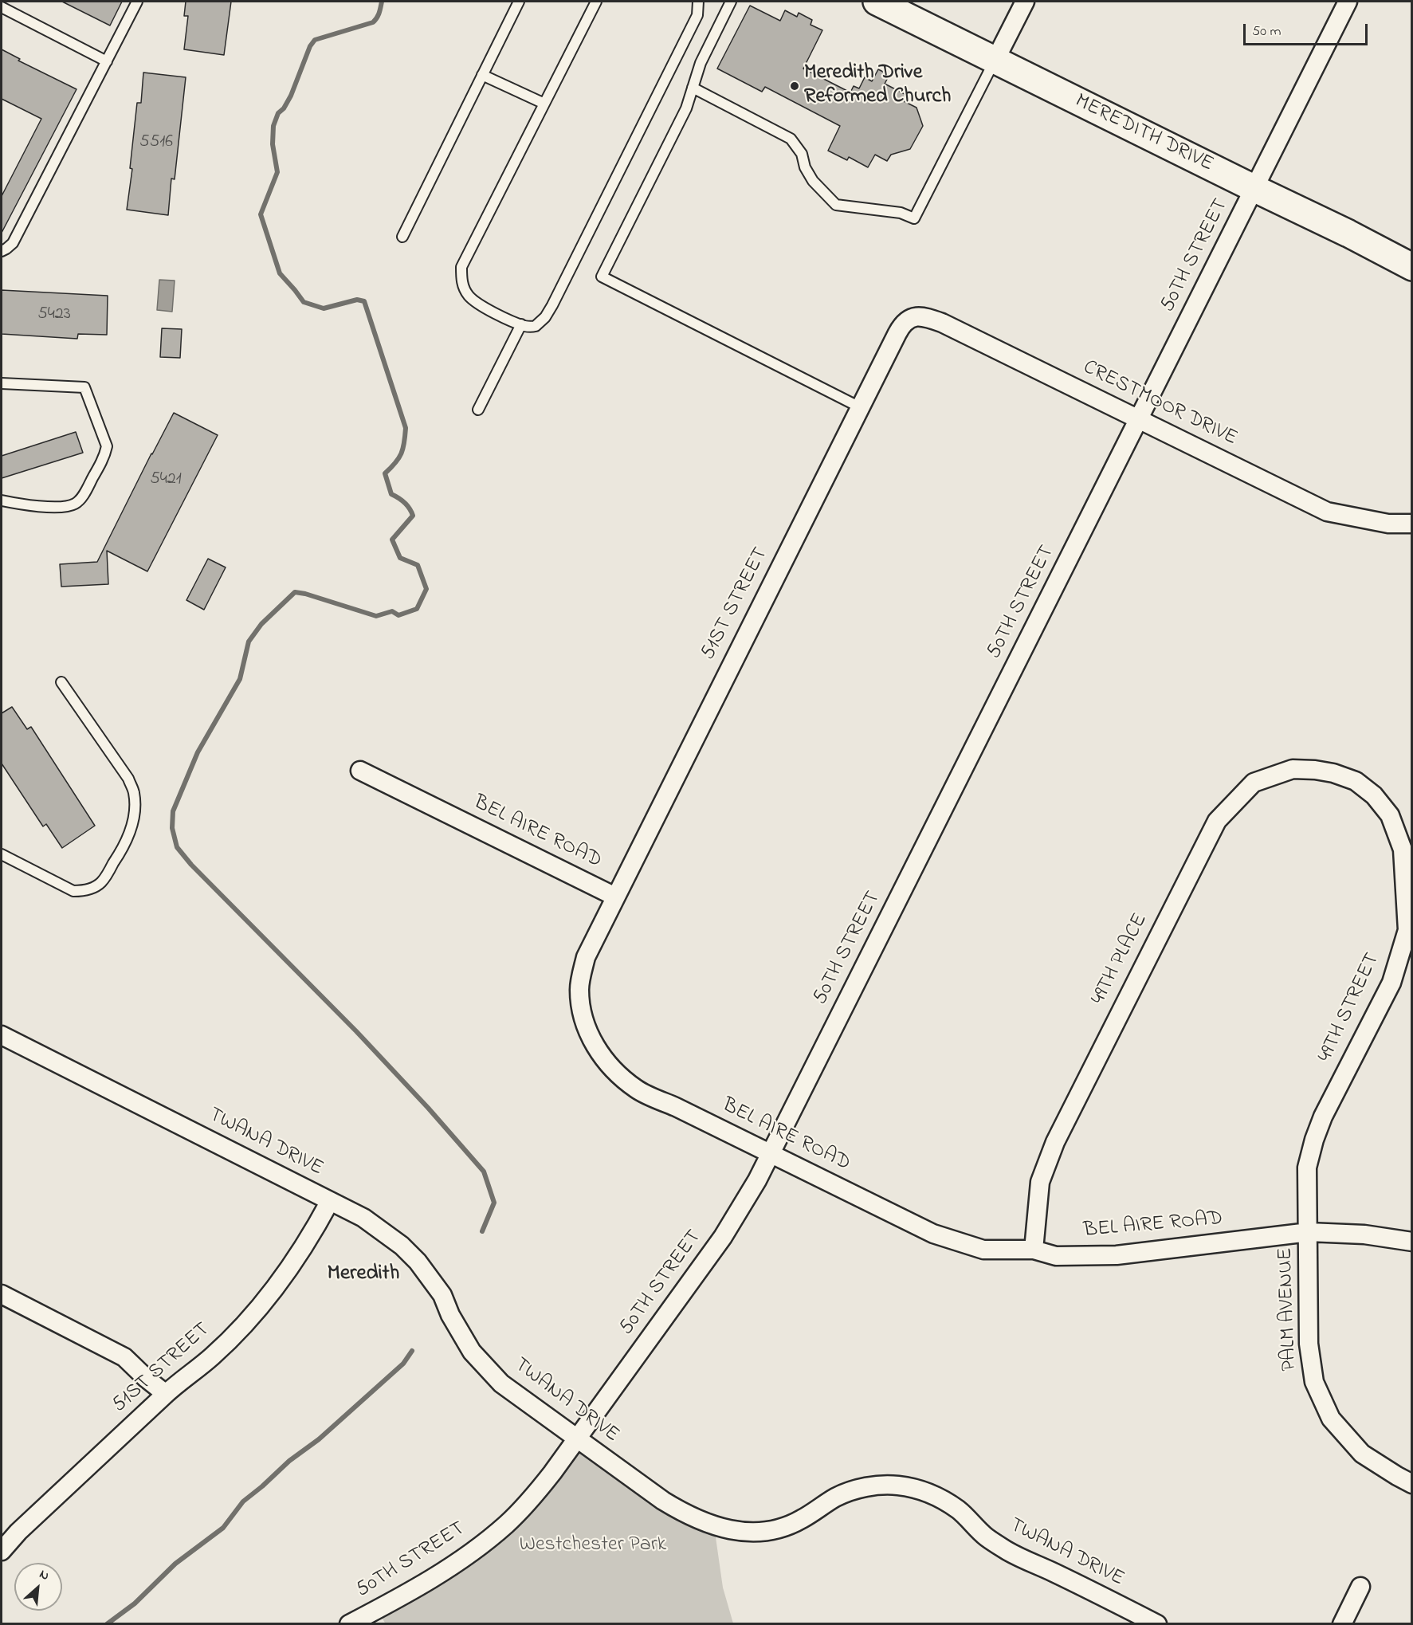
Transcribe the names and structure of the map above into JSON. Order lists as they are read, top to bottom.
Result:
{
  "streets": {
    "main road": ["MEREDITH DRIVE"],
    "street": [
      "50TH STREET",
      "CRESTMOOR DRIVE",
      "51ST STREET",
      "BEL AIRE ROAD",
      "49TH PLACE",
      "49TH STREET",
      "TWANA DRIVE",
      "PALM AVENUE"
    ]
  },
  "crossings": [
    ["MEREDITH DRIVE", "50TH STREET"],
    ["50TH STREET", "CRESTMOOR DRIVE"],
    ["50TH STREET", "BEL AIRE ROAD"],
    ["50TH STREET", "TWANA DRIVE"],
    ["CRESTMOOR DRIVE", "51ST STREET"],
    ["51ST STREET", "BEL AIRE ROAD"],
    ["51ST STREET", "TWANA DRIVE"],
    ["BEL AIRE ROAD", "49TH PLACE"],
    ["BEL AIRE ROAD", "49TH STREET"],
    ["BEL AIRE ROAD", "PALM AVENUE"],
    ["49TH PLACE", "49TH STREET"],
    ["49TH STREET", "PALM AVENUE"]
  ],
  "districts": ["Meredith"],
  "parks": ["Westchester Park"],
  "places": ["Meredith Drive Reformed Church"],
  "house_numbers": ["5516", "5423", "5421"],
  "scale_bar": "50 m",
  "north": "top right"
}
